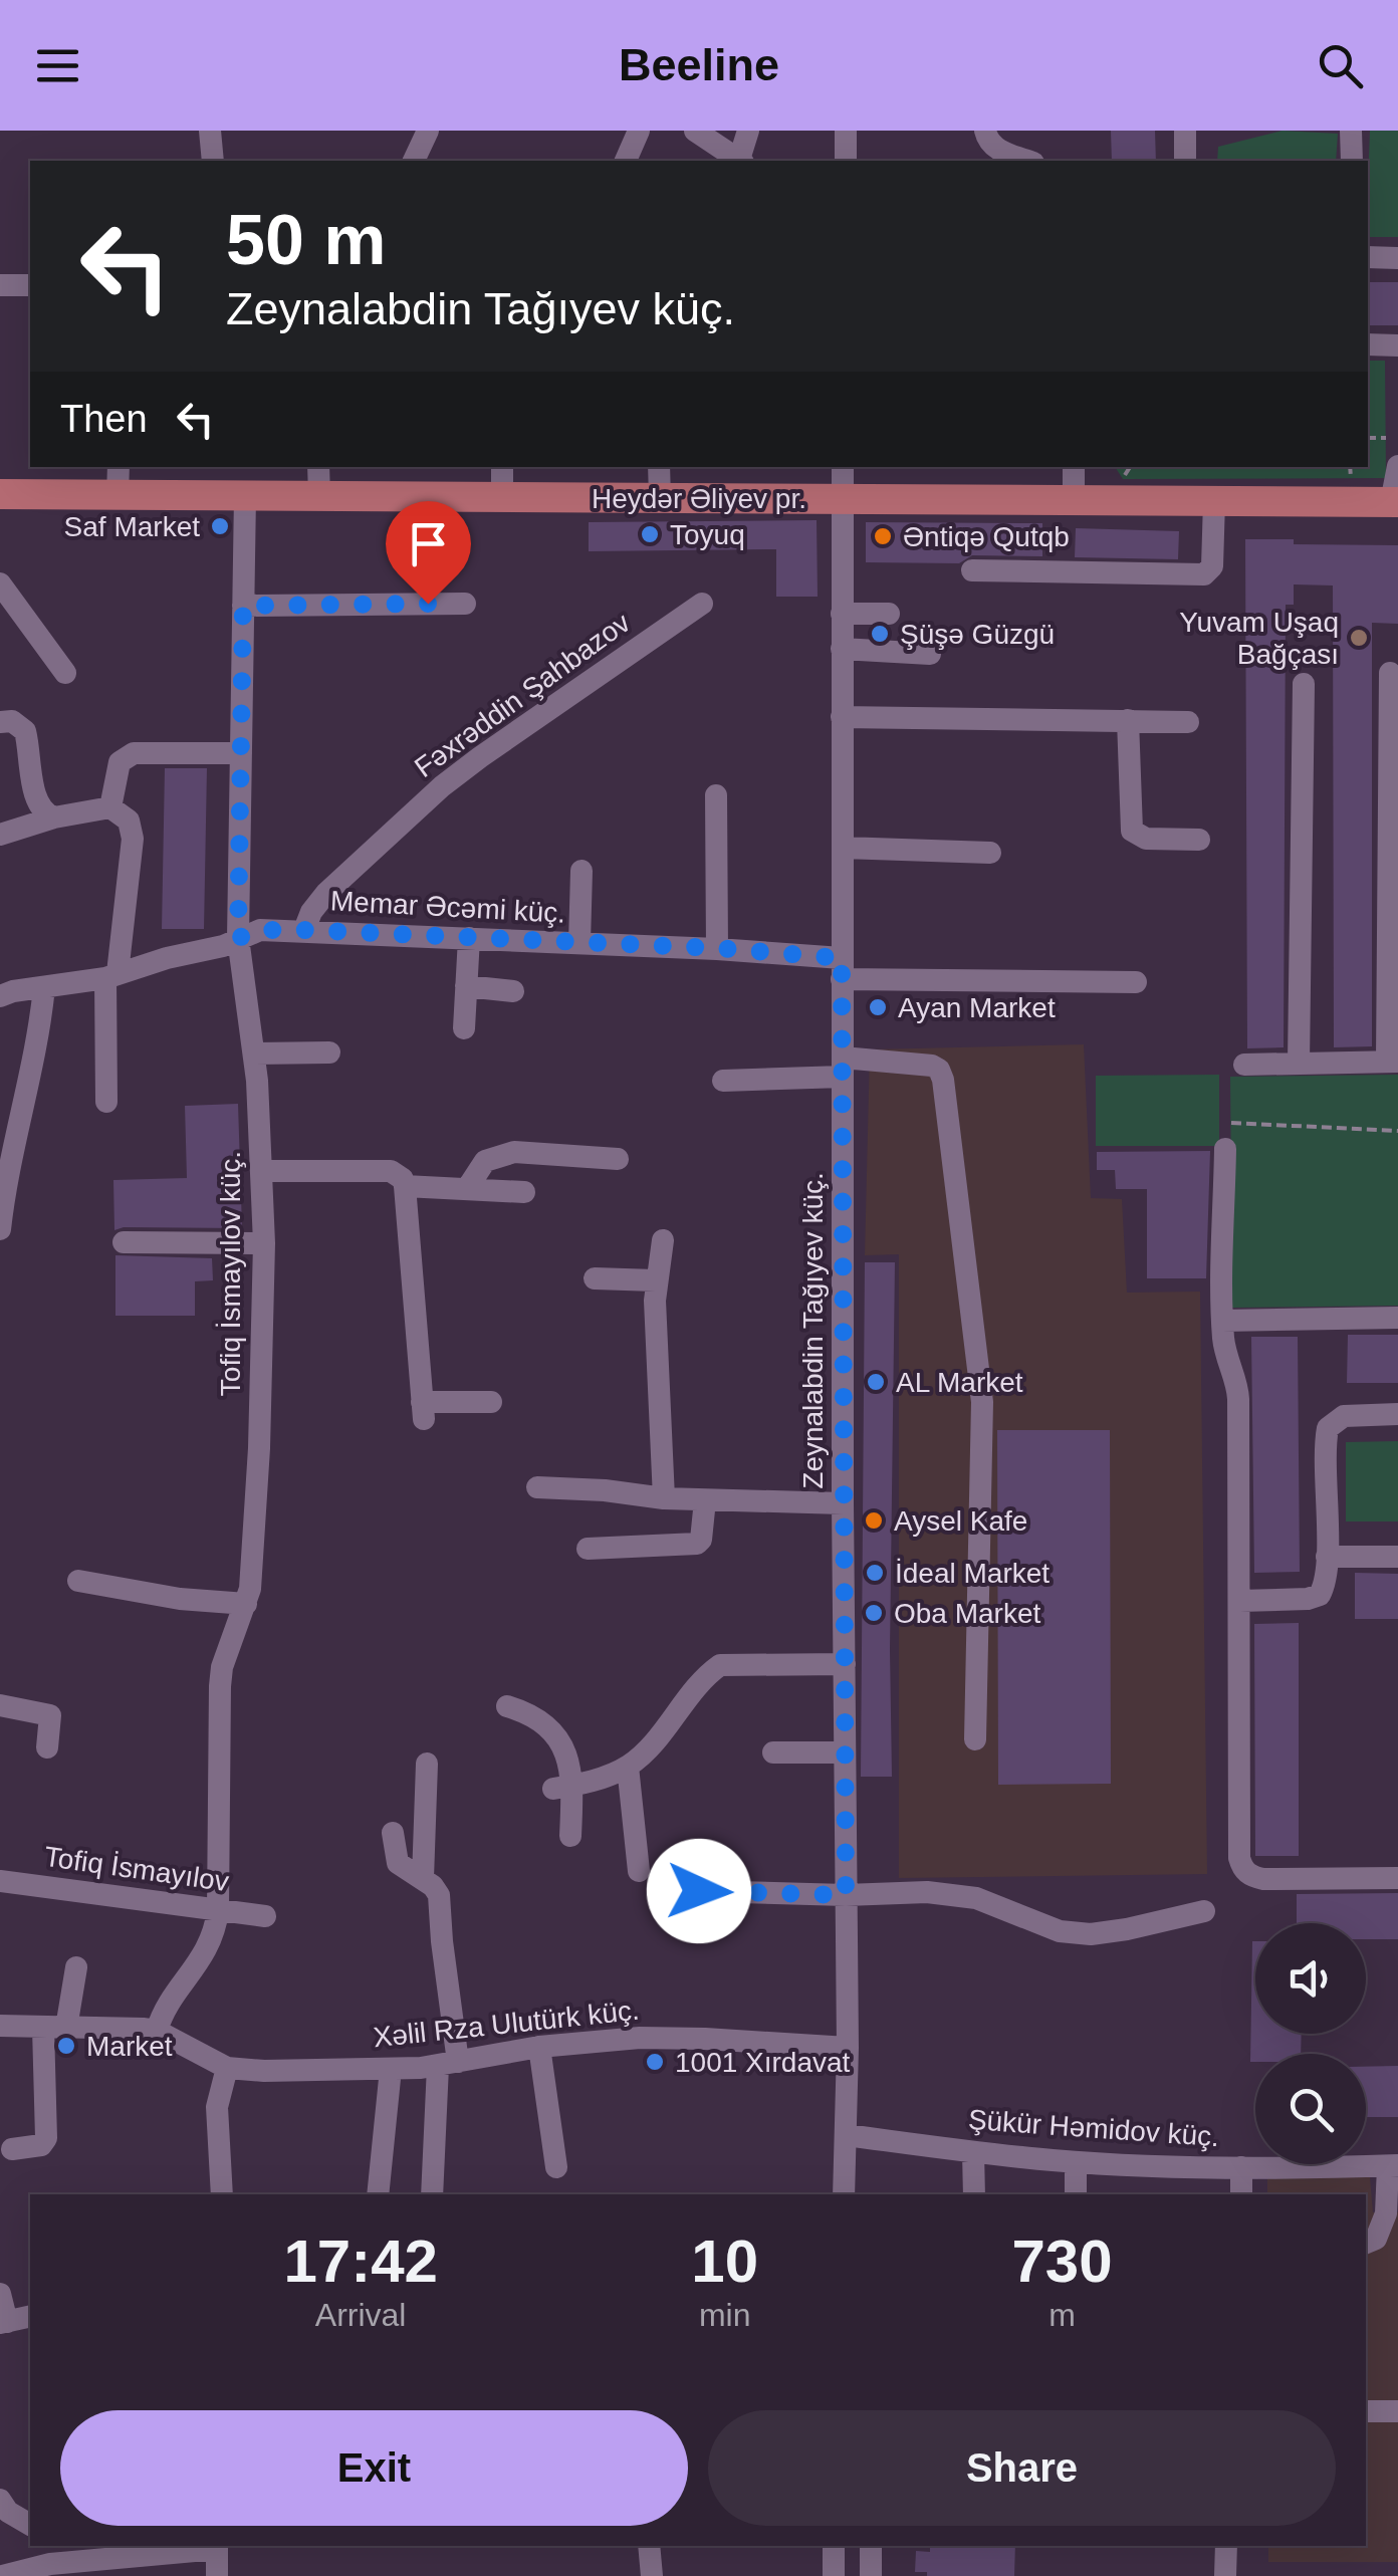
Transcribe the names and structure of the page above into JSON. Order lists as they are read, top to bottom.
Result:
{
  "streets": {
    "main road": ["Heydər Əliyev pr."],
    "street": [
      "Fəxrəddin Şahbazov",
      "Memar Əcəmi küç.",
      "Tofiq İsmayılov küç.",
      "Zeynalabdin Tağıyev küç.",
      "Tofiq İsmayılov",
      "Xəlil Rza Ulutürk küç.",
      "Şükür Həmidov küç."
    ]
  },
  "crossings": [
    ["Heydər Əliyev pr.", "Tofiq İsmayılov küç."],
    ["Heydər Əliyev pr.", "Zeynalabdin Tağıyev küç."],
    ["Fəxrəddin Şahbazov", "Memar Əcəmi küç."],
    ["Memar Əcəmi küç.", "Tofiq İsmayılov küç."],
    ["Memar Əcəmi küç.", "Zeynalabdin Tağıyev küç."],
    ["Tofiq İsmayılov küç.", "Tofiq İsmayılov"],
    ["Tofiq İsmayılov küç.", "Xəlil Rza Ulutürk küç."],
    ["Zeynalabdin Tağıyev küç.", "Xəlil Rza Ulutürk küç."],
    ["Zeynalabdin Tağıyev küç.", "Şükür Həmidov küç."]
  ],
  "places": [
    "Saf Market",
    "Toyuq",
    "Əntiqə Qutqb",
    "Şüşə Güzgü",
    "Yuvam Uşaq Bağçası",
    "Ayan Market",
    "AL Market",
    "Aysel Kafe",
    "İdeal Market",
    "Oba Market",
    "Market",
    "1001 Xırdavat"
  ],
  "page": {
    "header": "Beeline",
    "turn": ["50 m", "Zeynalabdin Tağıyev küç."],
    "then": "Then",
    "eta": [
      "17:42",
      "Arrival",
      "10",
      "min",
      "730",
      "m"
    ],
    "buttons": ["Exit", "Share"]
  }
}
